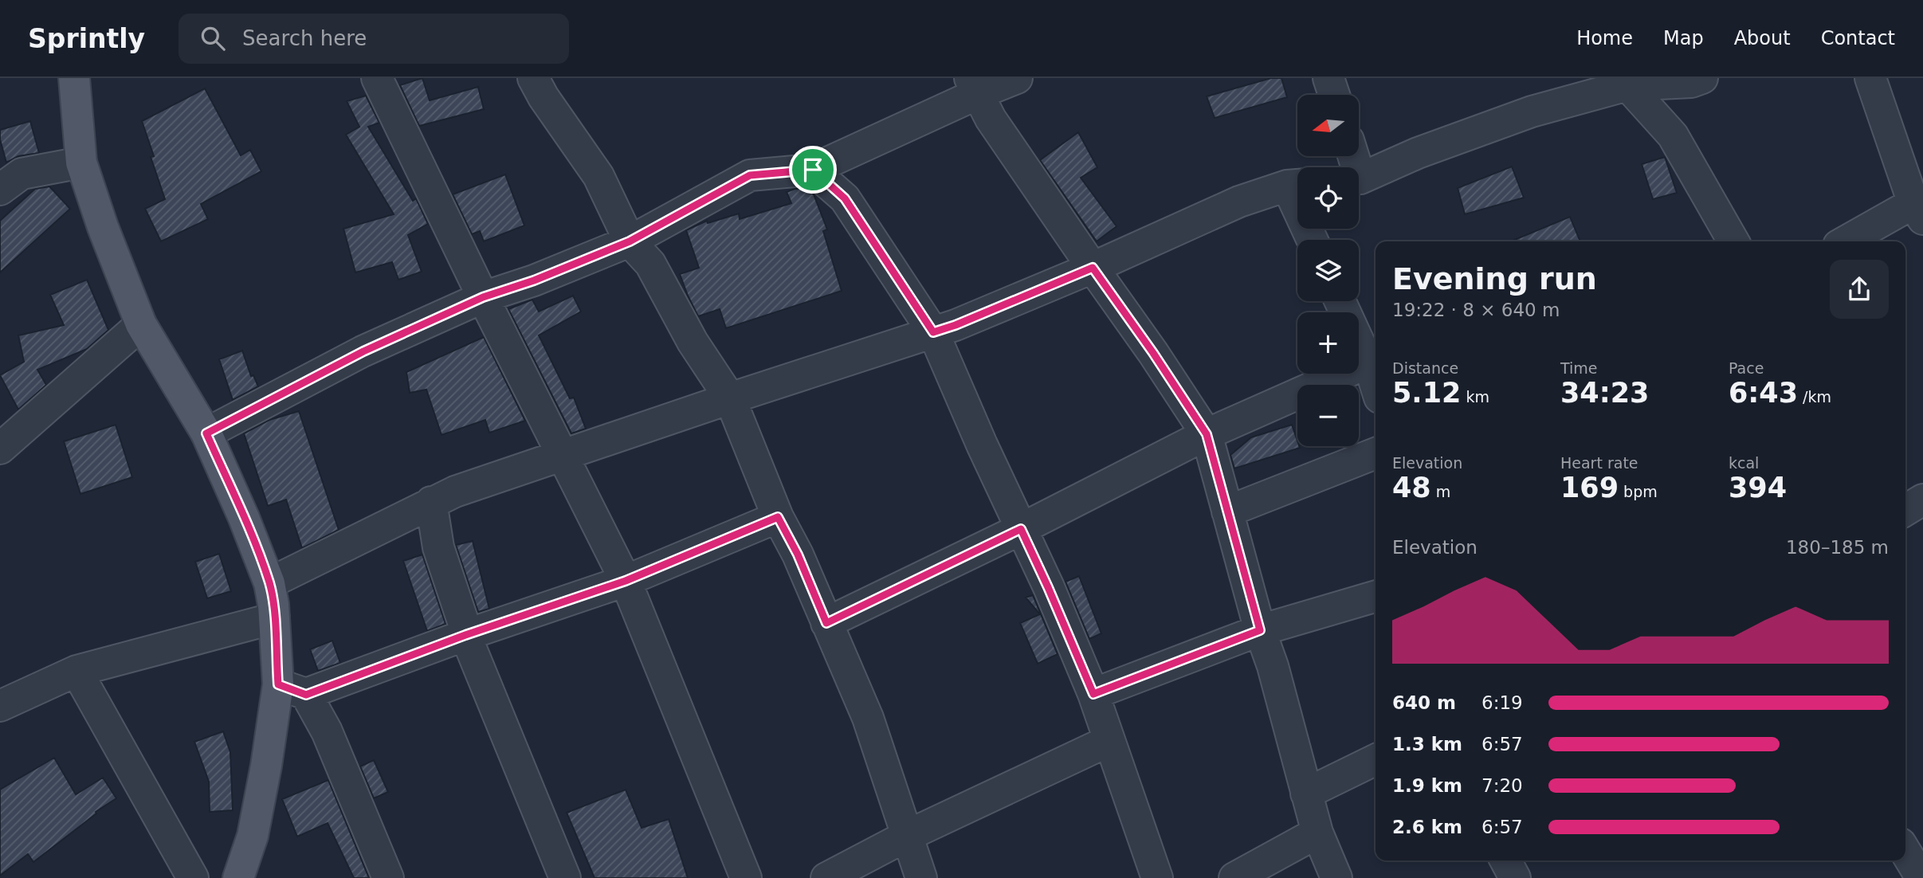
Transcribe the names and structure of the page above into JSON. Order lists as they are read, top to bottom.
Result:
{
  "north": "left",
  "page": {
    "header": "Sprintly",
    "search": "Search here",
    "nav": [
      "Home",
      "Map",
      "About",
      "Contact"
    ],
    "map_buttons": ["+", "−"],
    "heading": ["Evening run", "19:22 · 8 × 640 m"],
    "stats": [
      ["Distance", "5.12 km"],
      ["Time", "34:23"],
      ["Pace", "6:43 /km"],
      ["Elevation", "48 m"],
      ["Heart rate", "169 bpm"],
      ["kcal", "394"]
    ],
    "chart": ["Elevation", "180–185 m"],
    "list": [
      {
        "name": "640 m",
        "note": "6:19"
      },
      {
        "name": "1.3 km",
        "note": "6:57"
      },
      {
        "name": "1.9 km",
        "note": "7:20"
      },
      {
        "name": "2.6 km",
        "note": "6:57"
      }
    ]
  }
}
